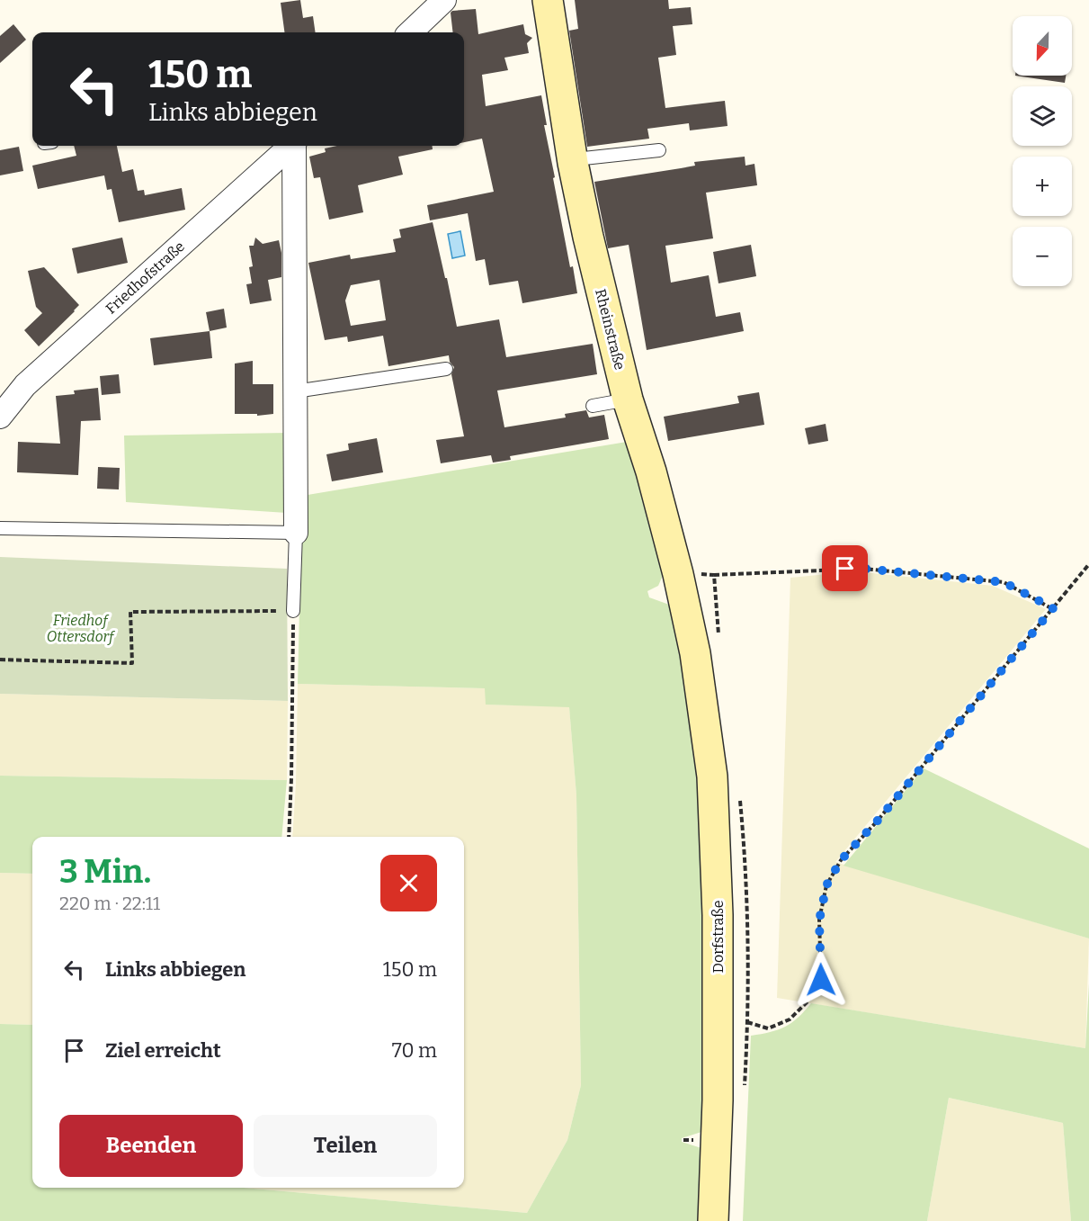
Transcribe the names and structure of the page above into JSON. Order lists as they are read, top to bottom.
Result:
{
  "streets": {
    "main road": ["Rheinstraße", "Dorfstraße"],
    "street": ["Friedhofstraße"]
  },
  "crossings": [
    ["Rheinstraße", "Dorfstraße"]
  ],
  "parks": ["Friedhof Ottersdorf"],
  "north": "bottom",
  "page": {
    "map_buttons": ["+", "−"],
    "turn": ["150 m", "Links abbiegen"],
    "heading": ["3 Min.", "220 m · 22:11"],
    "list": [
      {
        "name": "Links abbiegen",
        "value": "150 m"
      },
      {
        "name": "Ziel erreicht",
        "value": "70 m"
      }
    ],
    "buttons": ["Beenden", "Teilen"]
  }
}
